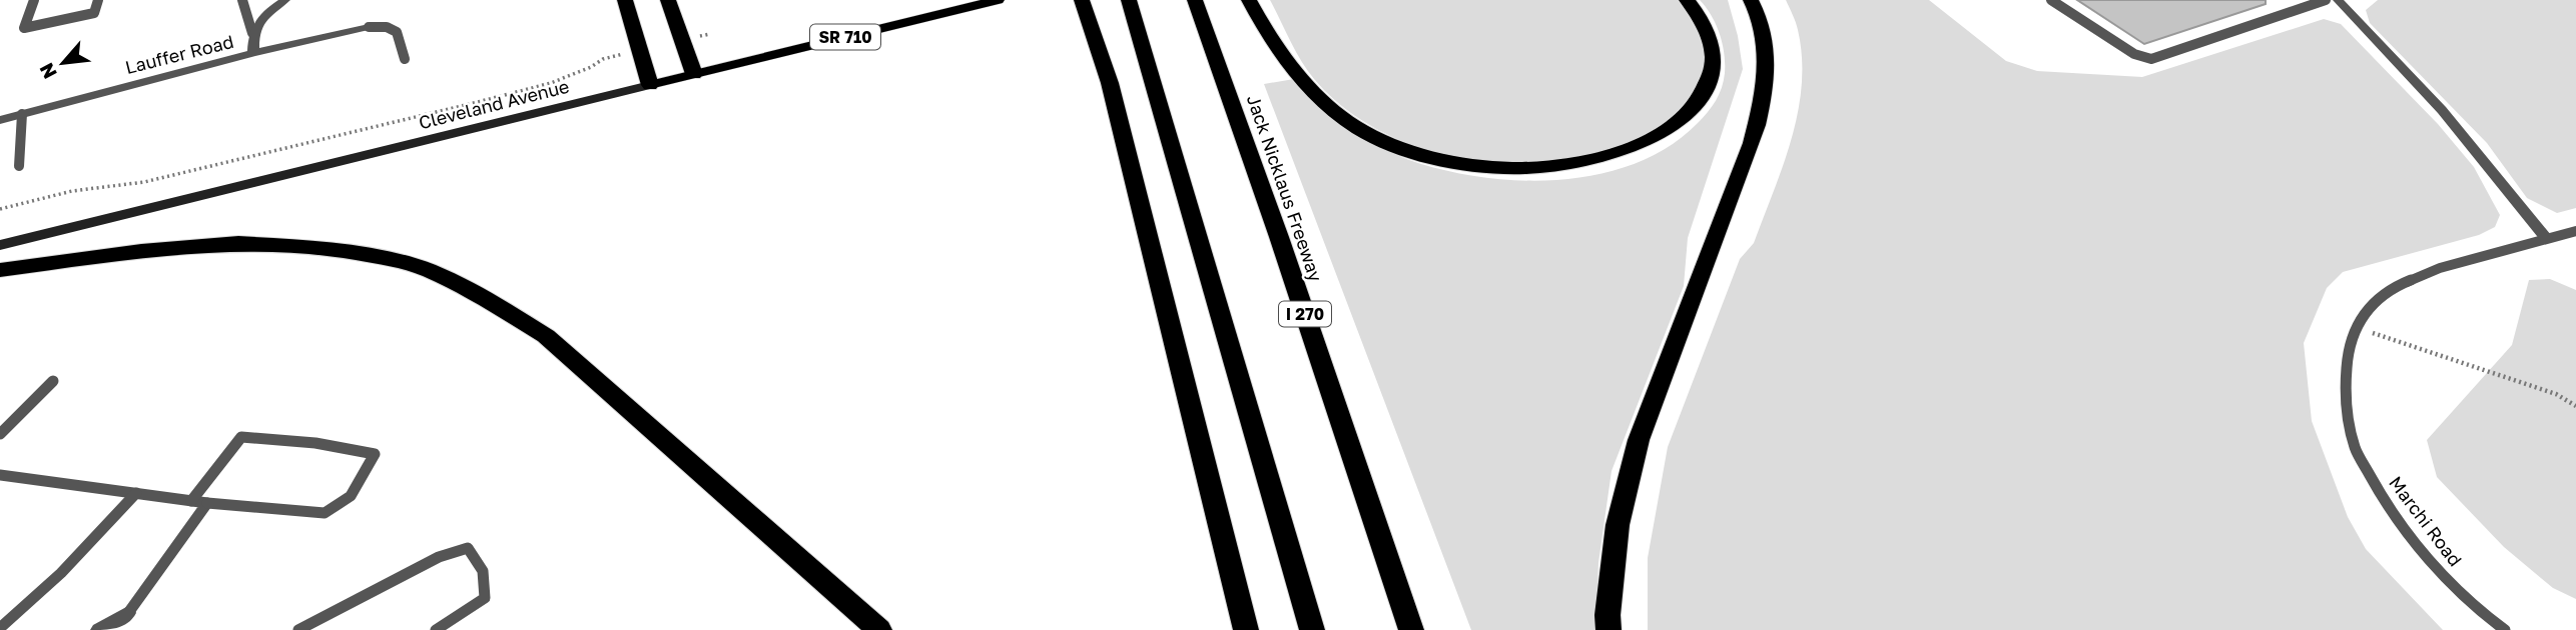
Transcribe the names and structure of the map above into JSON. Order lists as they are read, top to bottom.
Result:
{
  "streets": {
    "highway": ["Jack Nicklaus Freeway", "I 270"],
    "main road": ["SR 710", "Cleveland Avenue"],
    "street": ["Lauffer Road"],
    "lane": ["Marchi Road"]
  },
  "north": "bottom left"
}
